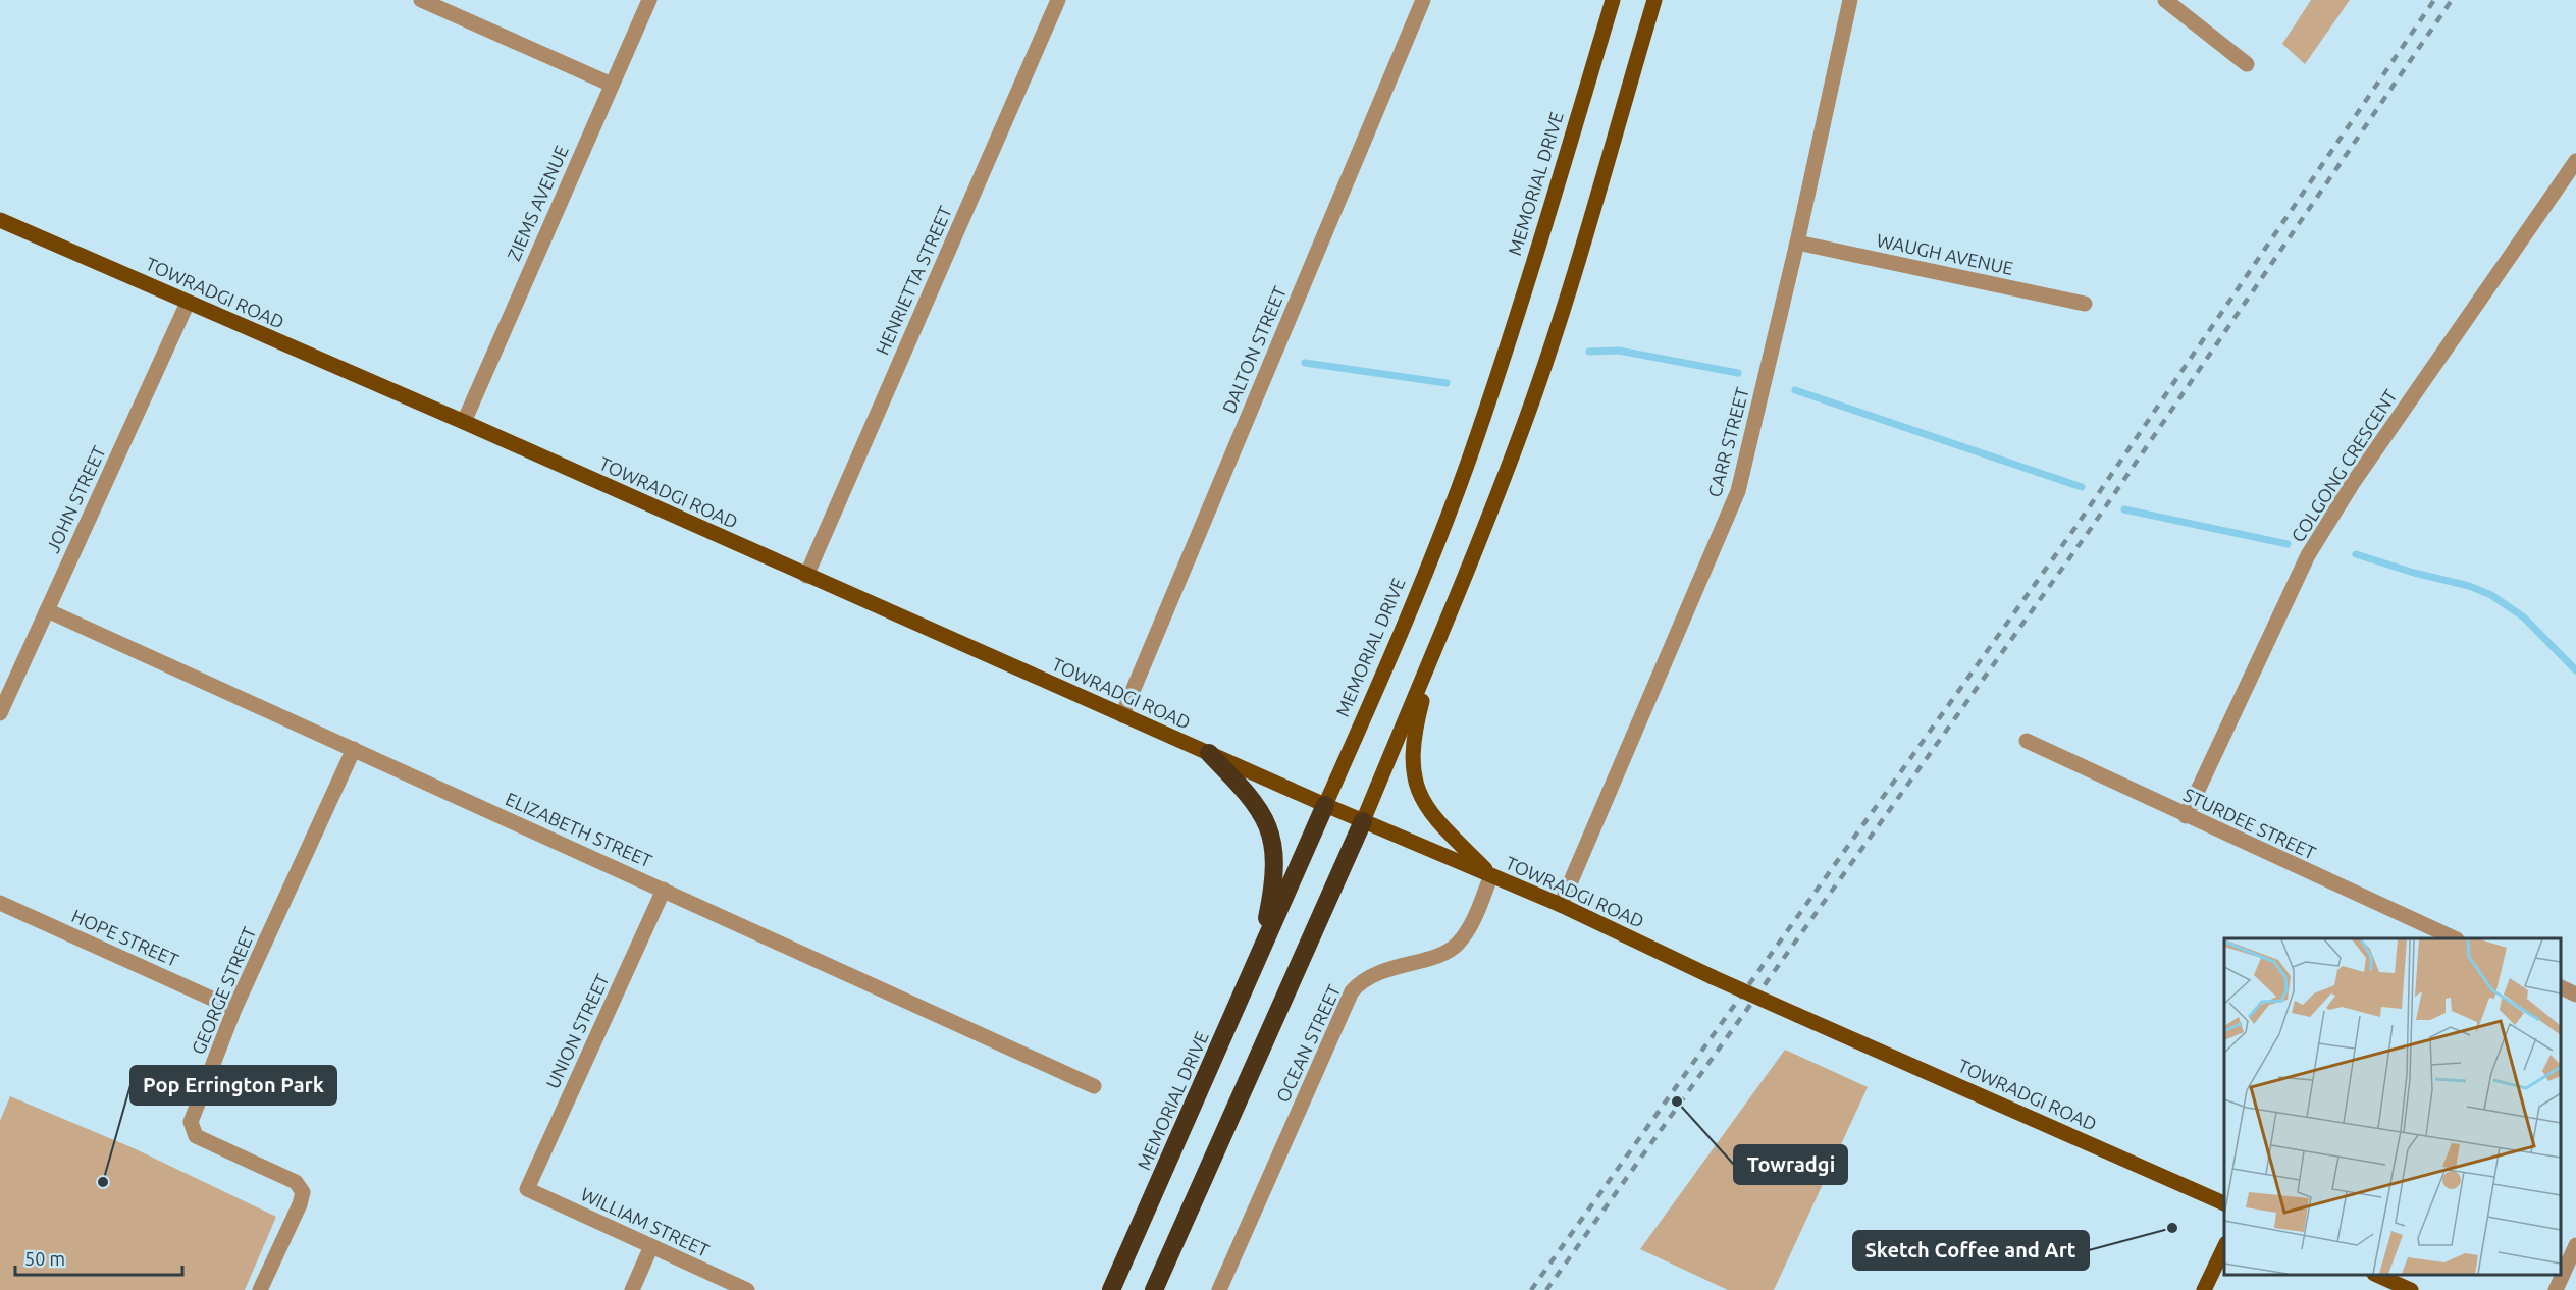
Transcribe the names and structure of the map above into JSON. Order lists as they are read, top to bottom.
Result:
{
  "streets": {
    "highway": ["MEMORIAL DRIVE"],
    "main road": ["TOWRADGI ROAD"],
    "street": [
      "ZIEMS AVENUE",
      "WAUGH AVENUE",
      "HENRIETTA STREET",
      "DALTON STREET",
      "CARR STREET",
      "COLGONG CRESCENT",
      "JOHN STREET",
      "STURDEE STREET",
      "ELIZABETH STREET",
      "HOPE STREET",
      "GEORGE STREET",
      "UNION STREET",
      "OCEAN STREET",
      "WILLIAM STREET"
    ]
  },
  "crossings": [
    ["MEMORIAL DRIVE", "TOWRADGI ROAD"],
    ["ZIEMS AVENUE", "TOWRADGI ROAD"],
    ["WAUGH AVENUE", "CARR STREET"],
    ["HENRIETTA STREET", "TOWRADGI ROAD"],
    ["TOWRADGI ROAD", "DALTON STREET"],
    ["TOWRADGI ROAD", "CARR STREET"],
    ["TOWRADGI ROAD", "JOHN STREET"],
    ["TOWRADGI ROAD", "OCEAN STREET"],
    ["COLGONG CRESCENT", "STURDEE STREET"],
    ["JOHN STREET", "ELIZABETH STREET"],
    ["ELIZABETH STREET", "GEORGE STREET"],
    ["ELIZABETH STREET", "UNION STREET"],
    ["HOPE STREET", "GEORGE STREET"],
    ["UNION STREET", "WILLIAM STREET"]
  ],
  "places": ["Towradgi", "Pop Errington Park", "Sketch Coffee and Art"],
  "scale_bar": "50 m"
}
